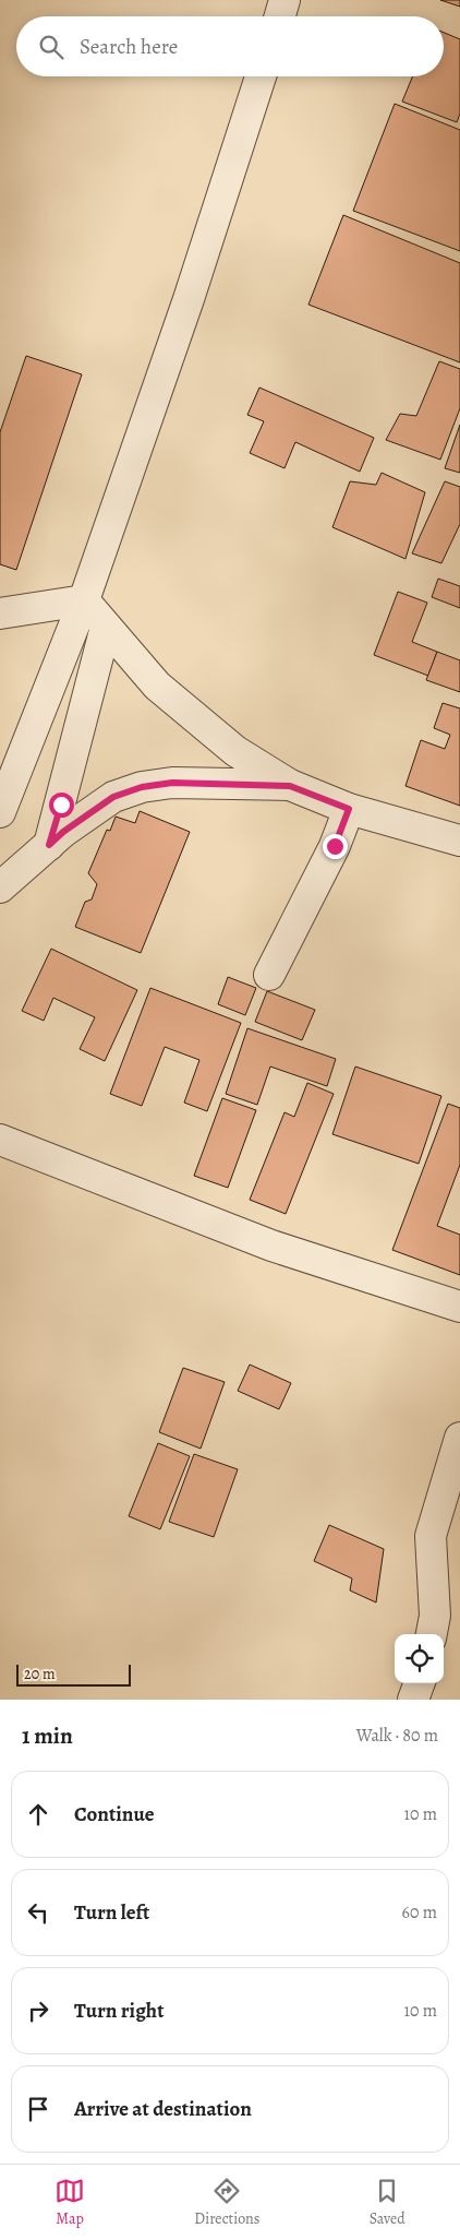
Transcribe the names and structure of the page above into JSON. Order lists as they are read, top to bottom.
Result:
{
  "scale_bar": "20 m",
  "page": {
    "search": "Search here",
    "scale": "20 m",
    "heading": ["1 min", "Walk · 80 m"],
    "list": [
      ["Continue", "10 m"],
      ["Turn left", "60 m"],
      ["Turn right", "10 m"],
      "Arrive at destination"
    ],
    "nav": ["Map", "Directions", "Saved"]
  }
}
